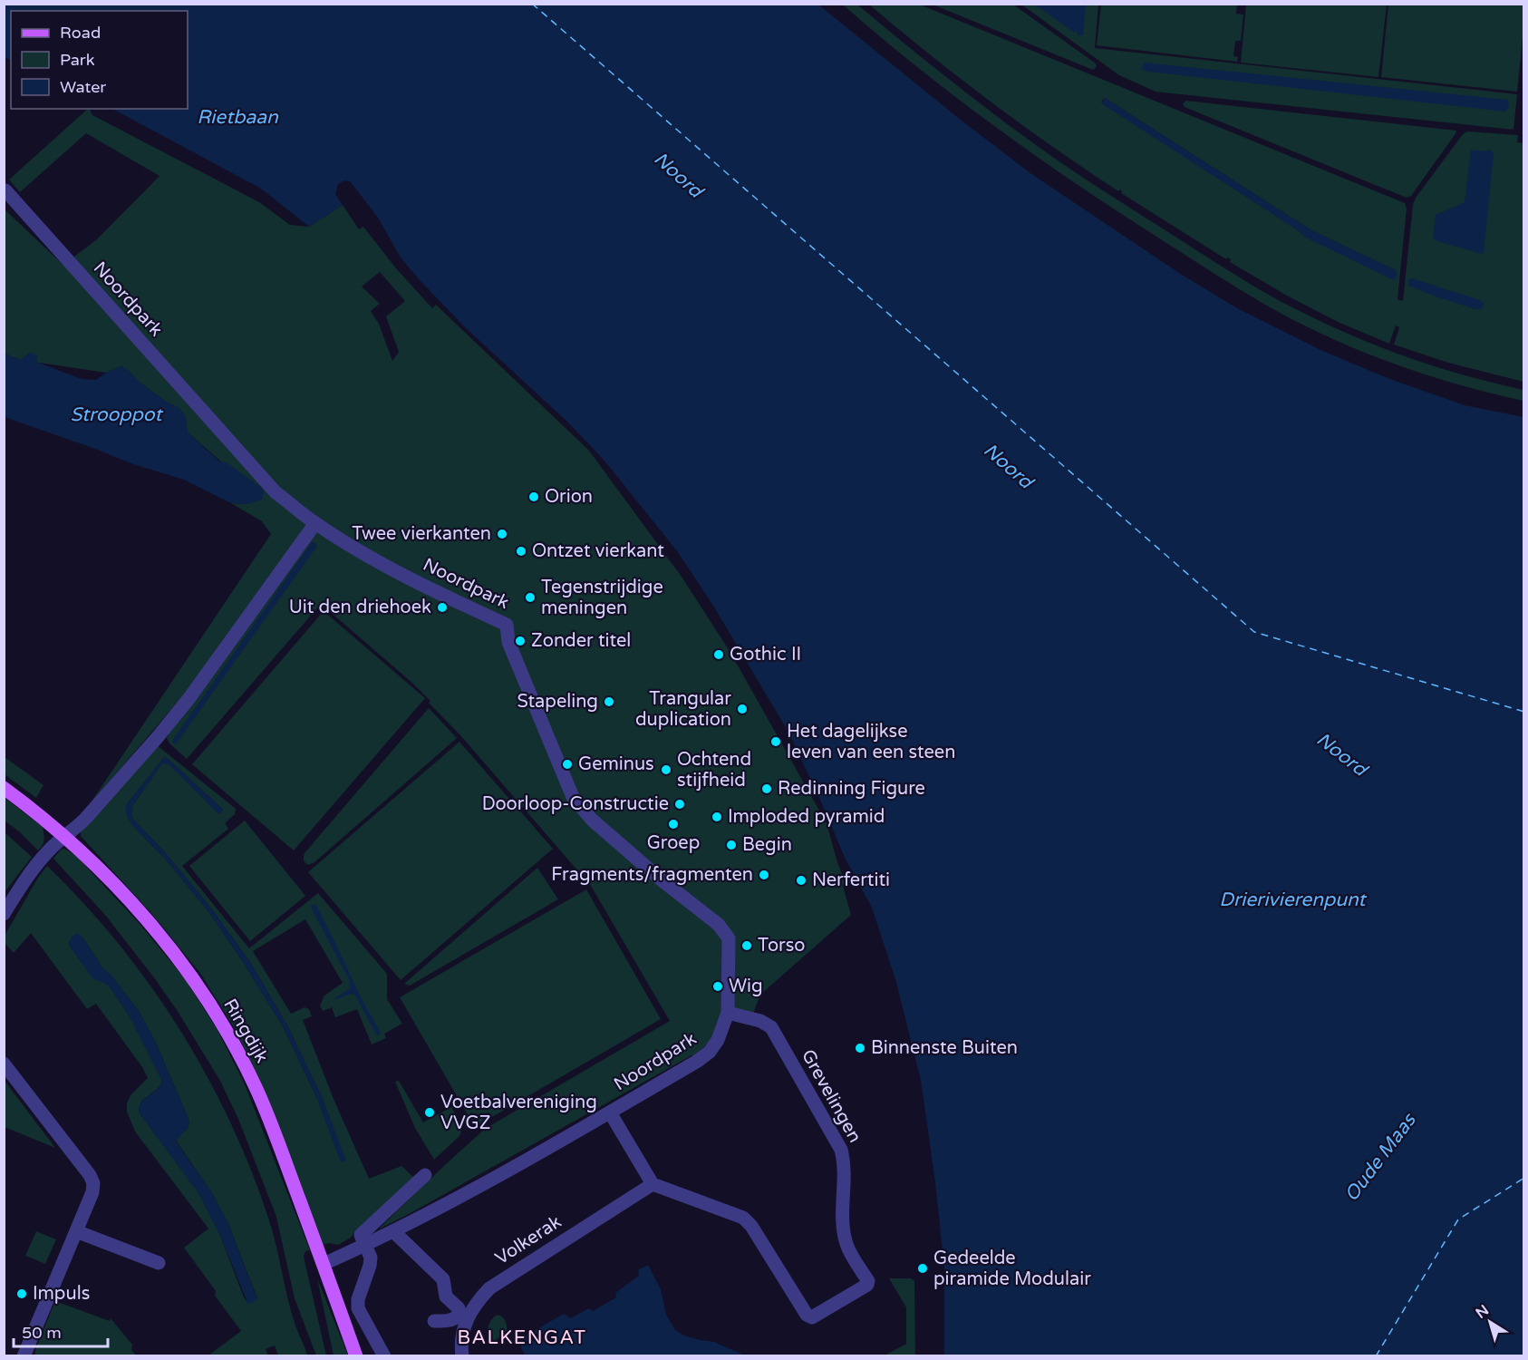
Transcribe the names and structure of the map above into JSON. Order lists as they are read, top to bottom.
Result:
{
  "streets": {
    "main road": ["Ringdijk"],
    "street": ["Noordpark", "Grevelingen", "Volkerak"]
  },
  "crossings": [
    ["Noordpark", "Ringdijk"],
    ["Noordpark", "Grevelingen"],
    ["Grevelingen", "Volkerak"]
  ],
  "districts": ["BALKENGAT"],
  "water": [
    "Rietbaan",
    "Noord",
    "Strooppot",
    "Drierivierenpunt",
    "Oude Maas"
  ],
  "places": [
    "Orion",
    "Twee vierkanten",
    "Ontzet vierkant",
    "Tegenstrijdige meningen",
    "Uit den driehoek",
    "Zonder titel",
    "Gothic II",
    "Stapeling",
    "Trangular duplication",
    "Het dagelijkse leven van een steen",
    "Geminus",
    "Ochtend stijfheid",
    "Redinning Figure",
    "Doorloop-Constructie",
    "Imploded pyramid",
    "Groep",
    "Begin",
    "Fragments/fragmenten",
    "Nerfertiti",
    "Torso",
    "Wig",
    "Binnenste Buiten",
    "Voetbalvereniging VVGZ",
    "Gedeelde piramide Modulair",
    "Impuls"
  ],
  "legend": ["Road", "Park", "Water"],
  "scale_bar": "50 m",
  "north": "top left"
}
